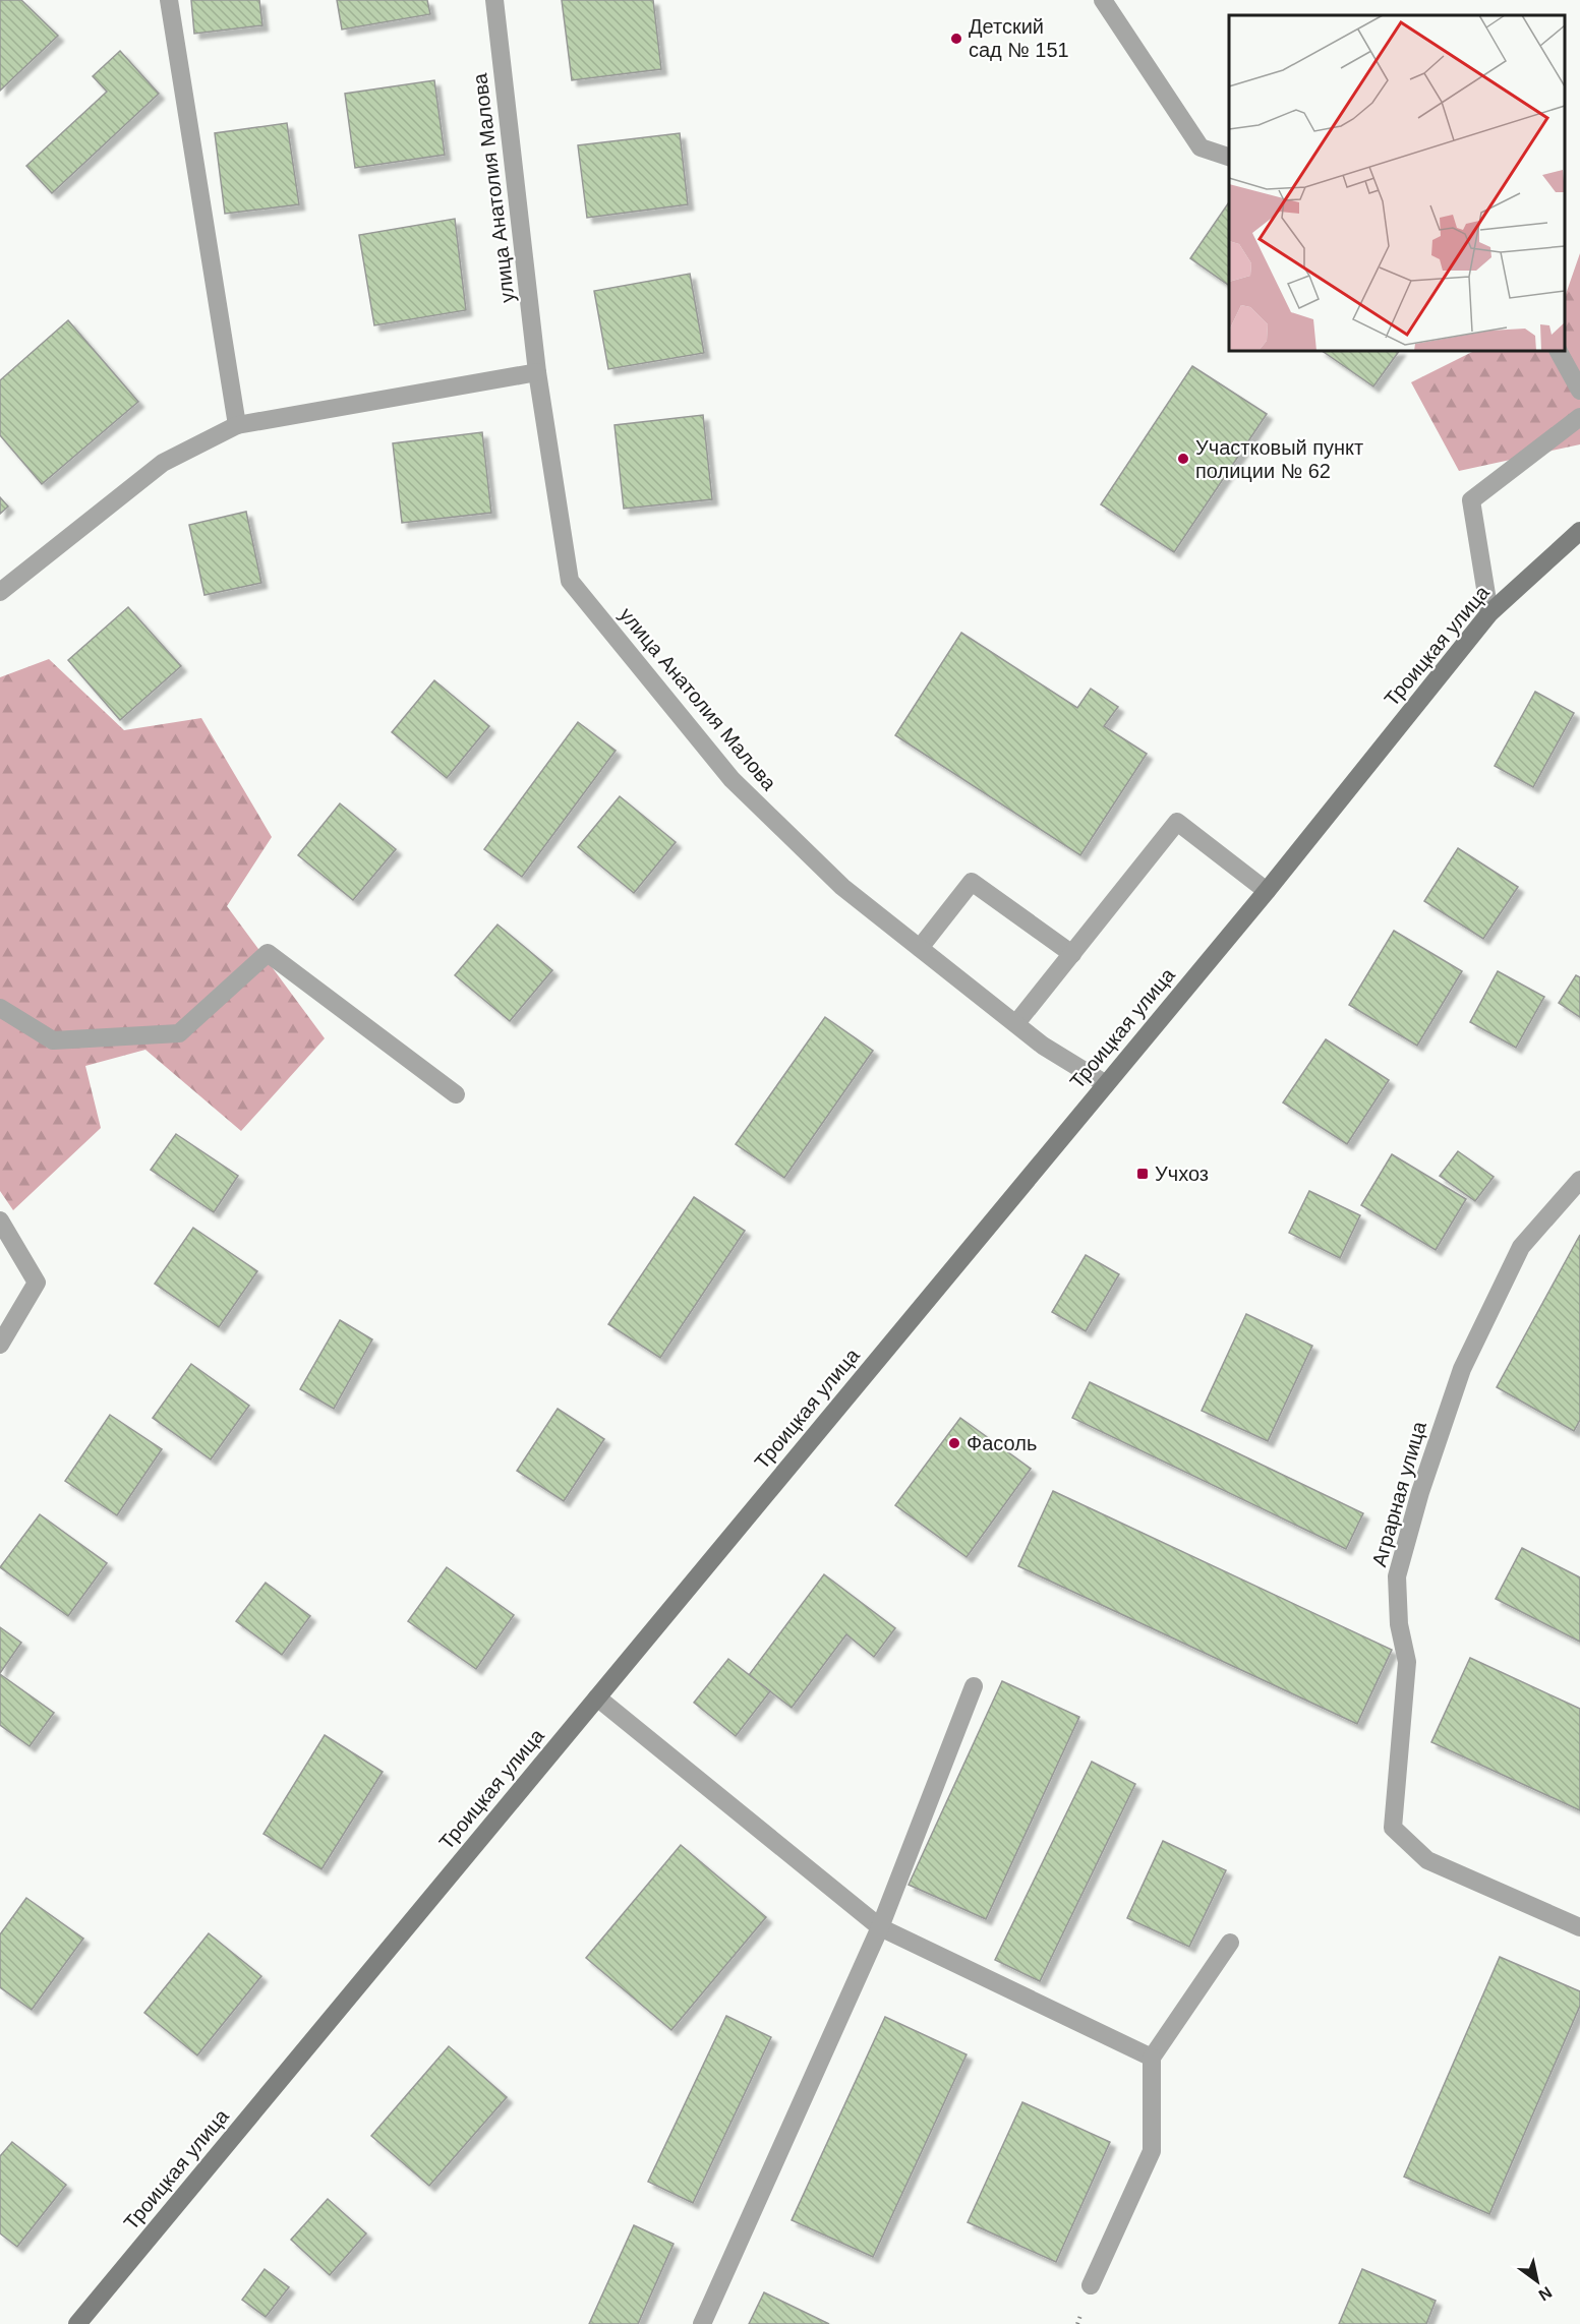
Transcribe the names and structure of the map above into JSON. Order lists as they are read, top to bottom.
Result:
{
  "streets": {
    "street": ["улица Анатолия Малова", "Троицкая улица", "Аграрная улица"]
  },
  "crossings": [
    ["улица Анатолия Малова", "Троицкая улица"]
  ],
  "places": {
    "other": ["Детский сад № 151", "Участковый пункт полиции № 62", "Фасоль"],
    "transit": ["Учхоз"]
  },
  "north": "bottom right"
}
